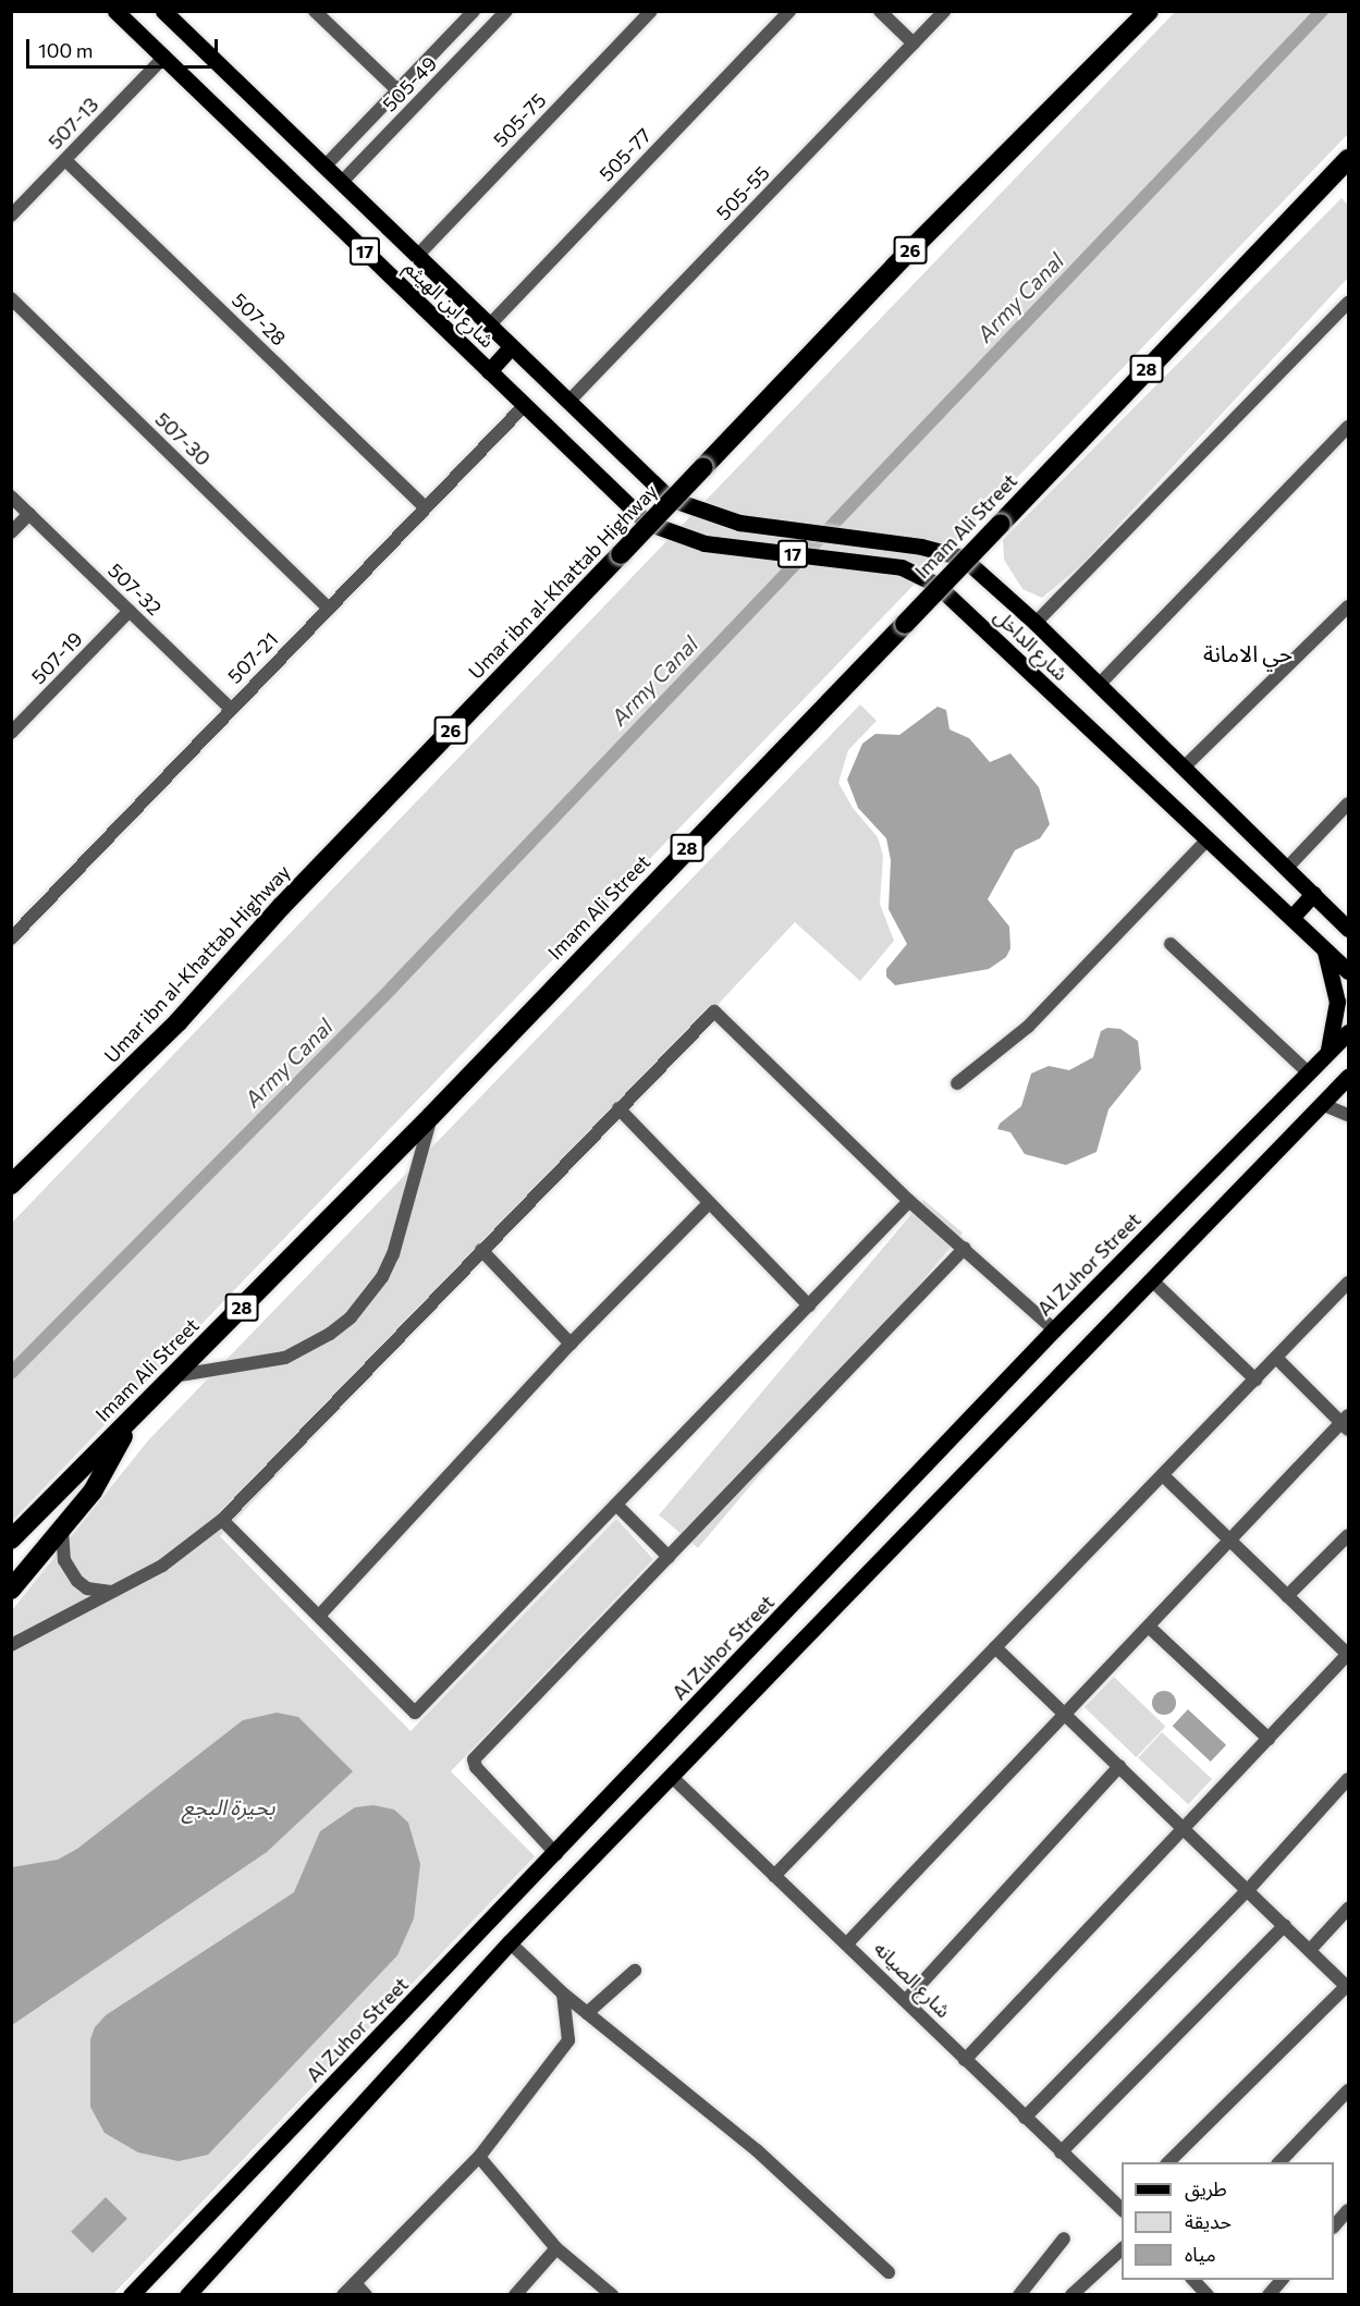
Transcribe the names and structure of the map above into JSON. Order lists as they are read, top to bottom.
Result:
{
  "streets": {
    "highway": [
      "26",
      "28",
      "Imam Ali Street",
      "Umar ibn al-Khattab Highway"
    ],
    "main road": [
      "17",
      "شارع ابن الهيثم",
      "شارع الداخل",
      "Al Zuhor Street"
    ],
    "street": [
      "505-49",
      "505-75",
      "507-13",
      "505-77",
      "505-55",
      "507-28",
      "507-30",
      "507-32",
      "507-19",
      "507-21",
      "شارع الصيانه"
    ]
  },
  "crossings": [
    ["505-49", "شارع ابن الهيثم"],
    ["505-75", "شارع ابن الهيثم"],
    ["507-13", "شارع ابن الهيثم"],
    ["507-13", "507-28"],
    ["505-77", "شارع ابن الهيثم"],
    ["505-55", "شارع ابن الهيثم"],
    ["شارع ابن الهيثم", "شارع الداخل"],
    ["شارع ابن الهيثم", "507-21"],
    ["507-28", "507-21"],
    ["507-30", "507-21"],
    ["507-32", "507-19"],
    ["507-32", "507-21"]
  ],
  "districts": ["حي الامانة"],
  "water": ["Army Canal", "بحيرة البجع"],
  "legend": ["طريق", "حديقة", "مياه"],
  "scale_bar": "100 m"
}
